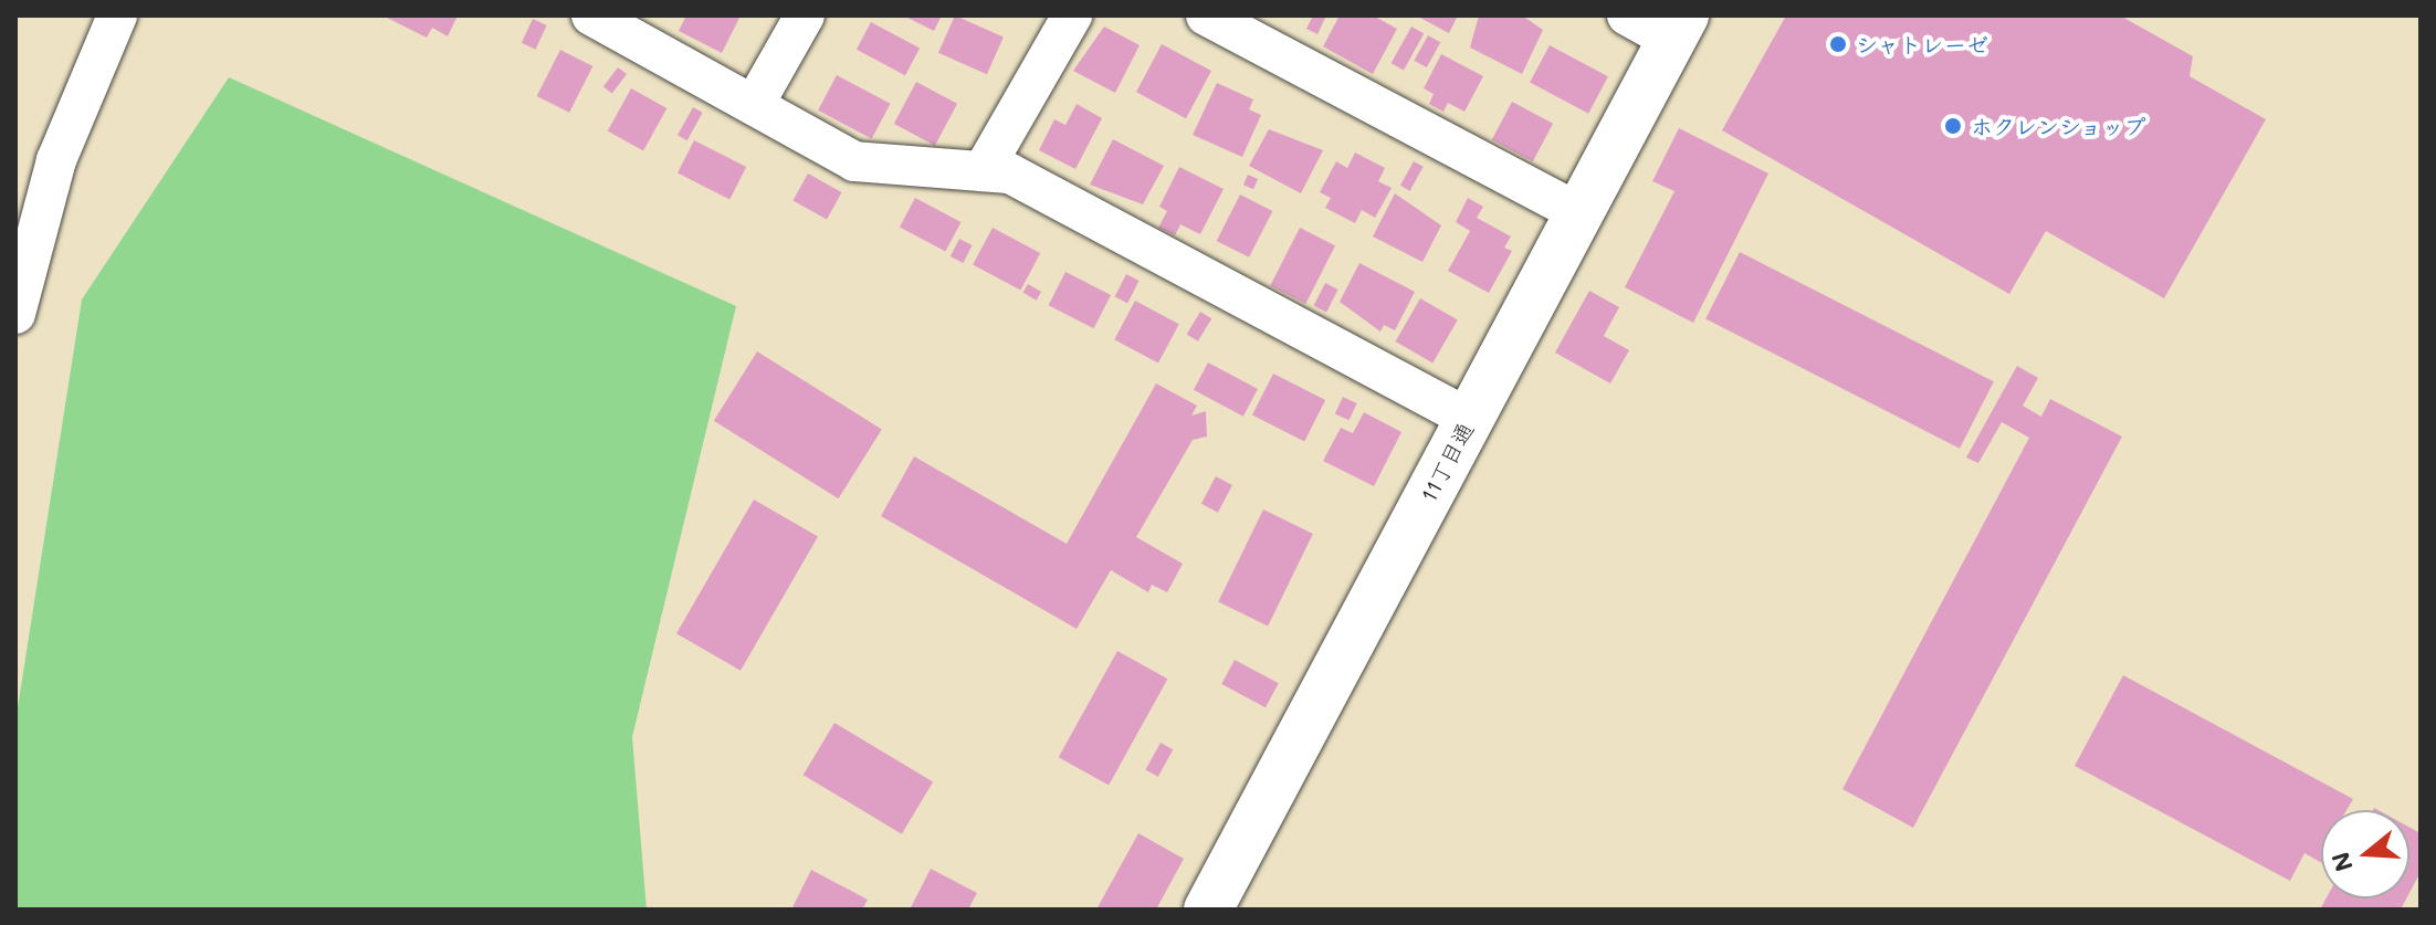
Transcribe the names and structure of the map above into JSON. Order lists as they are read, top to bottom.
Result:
{
  "streets": {
    "street": ["11丁目通"]
  },
  "places": ["シャトレーゼ", "ホクレンショップ"],
  "north": "left"
}
